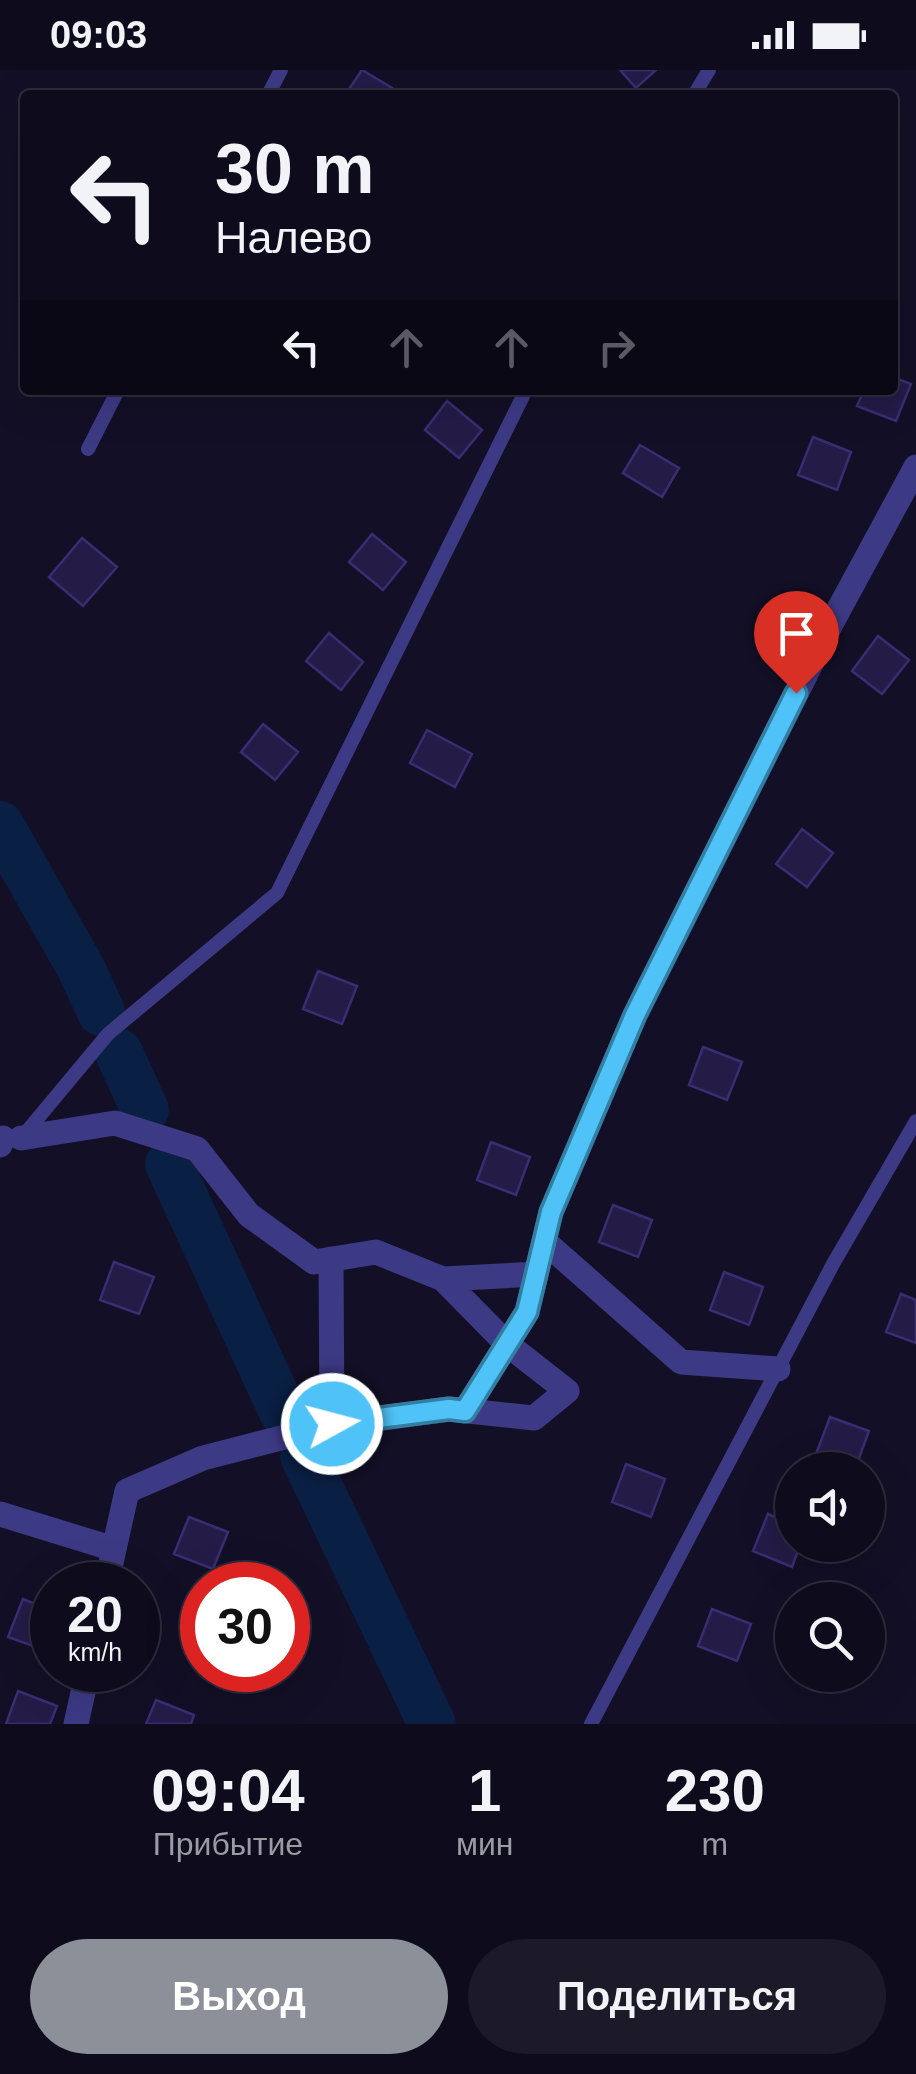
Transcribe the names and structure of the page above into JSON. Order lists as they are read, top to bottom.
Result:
{
  "page": {
    "status": "09:03",
    "turn": ["30 m", "Налево"],
    "speed": "20 km/h",
    "limit": "30",
    "eta": [
      "09:04",
      "Прибытие",
      "1",
      "мин",
      "230",
      "m"
    ],
    "buttons": ["Выход", "Поделиться"]
  }
}
